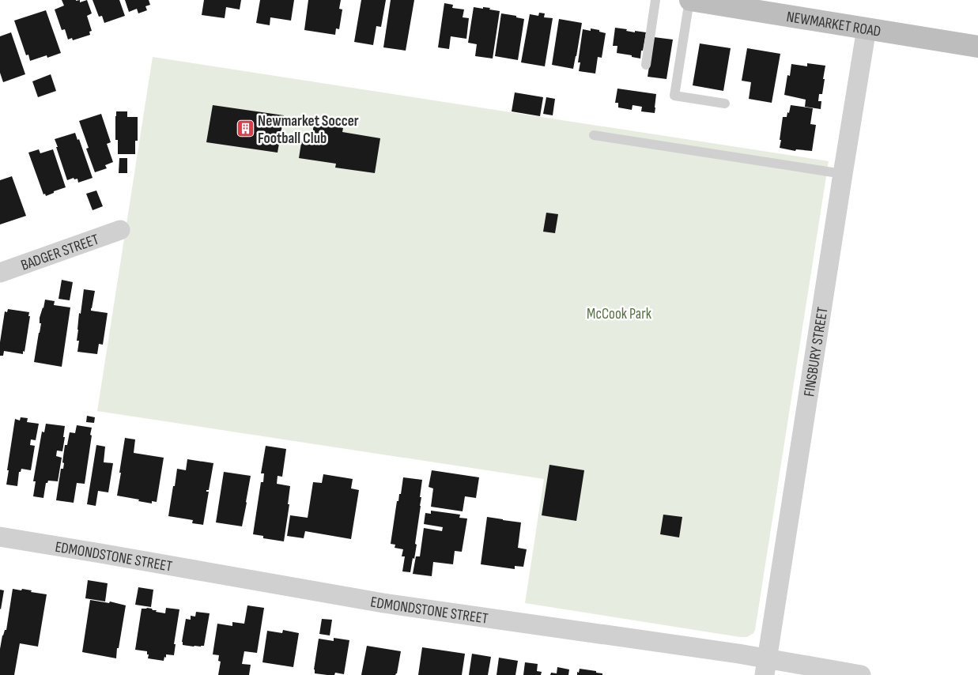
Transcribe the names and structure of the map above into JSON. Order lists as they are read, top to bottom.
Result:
{
  "streets": {
    "main road": ["NEWMARKET ROAD"],
    "street": ["BADGER STREET", "FINSBURY STREET", "EDMONDSTONE STREET"]
  },
  "crossings": [
    ["NEWMARKET ROAD", "FINSBURY STREET"],
    ["FINSBURY STREET", "EDMONDSTONE STREET"]
  ],
  "parks": ["McCook Park"],
  "places": {
    "building": ["Newmarket Soccer Football Club"]
  }
}
